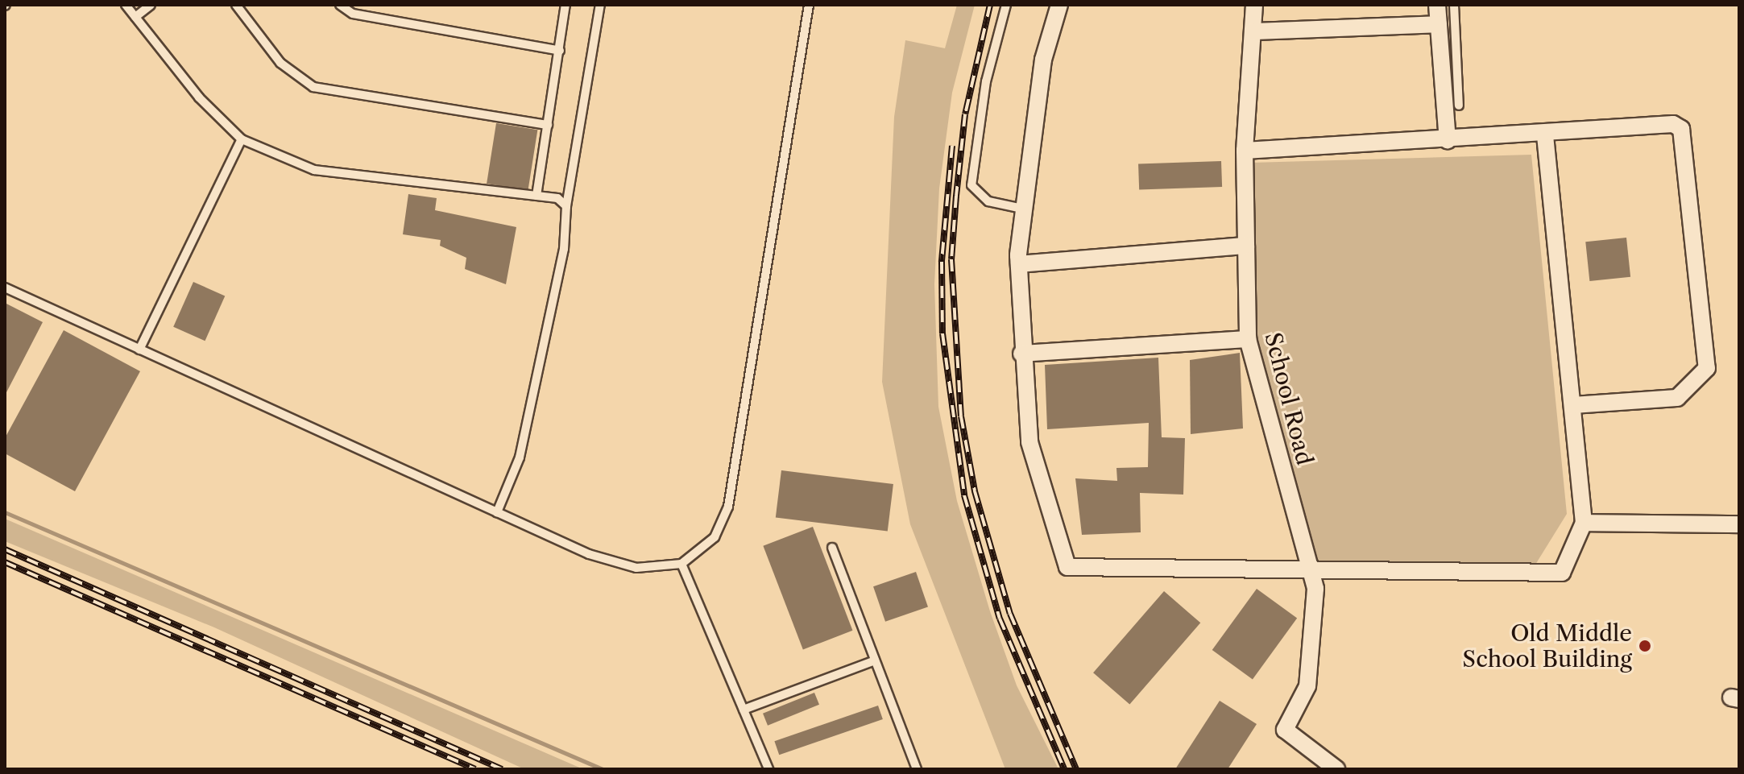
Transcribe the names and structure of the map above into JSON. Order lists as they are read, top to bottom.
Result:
{
  "streets": {
    "street": ["School Road"]
  },
  "places": ["Old Middle School Building"]
}
